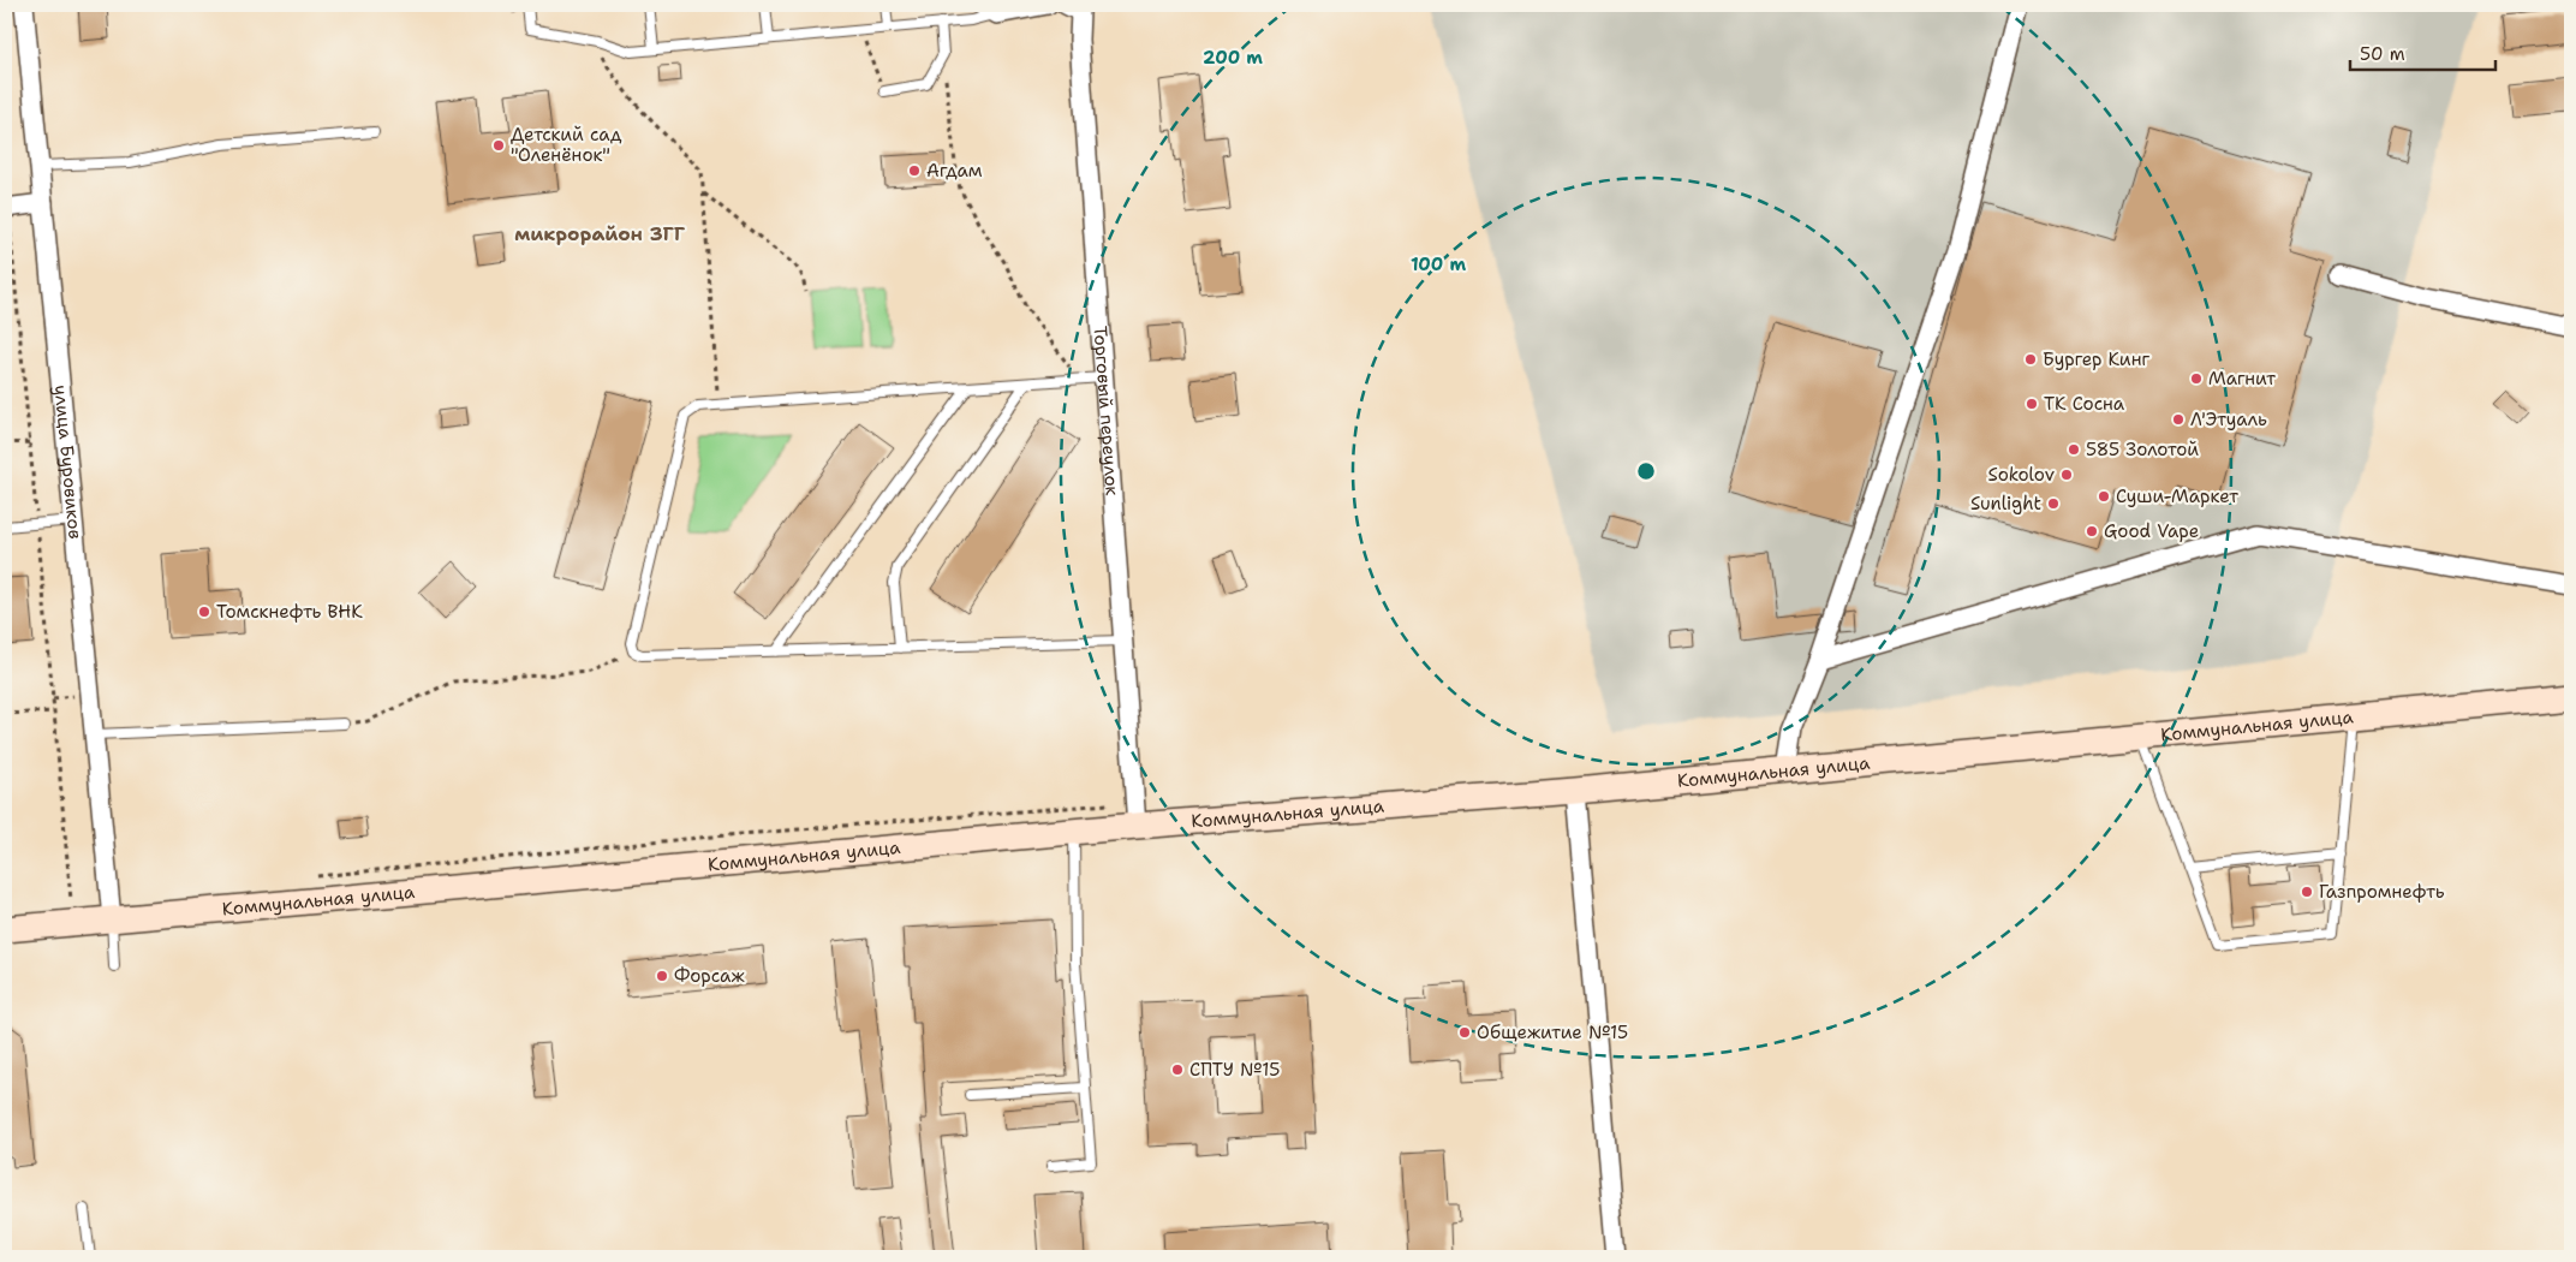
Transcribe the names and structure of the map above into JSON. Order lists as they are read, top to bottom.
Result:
{
  "streets": {
    "main road": ["Коммунальная улица"],
    "street": ["Торговый переулок", "улица Буровиков"]
  },
  "crossings": [
    ["Торговый переулок", "Коммунальная улица"],
    ["улица Буровиков", "Коммунальная улица"]
  ],
  "districts": ["микрорайон 3ГГ"],
  "places": [
    "Детский сад \"Оленёнок\"",
    "Агдам",
    "Бургер Кинг",
    "Магнит",
    "ТК Сосна",
    "Л'Этуаль",
    "585 Золотой",
    "Sokolov",
    "Суши-Маркет",
    "Sunlight",
    "Good Vape",
    "Томскнефть ВНК",
    "Газпромнефть",
    "Форсаж",
    "Общежитие №15",
    "СПТУ №15"
  ],
  "scale_bar": "50 m",
  "rings": ["200 m", "100 m"]
}
